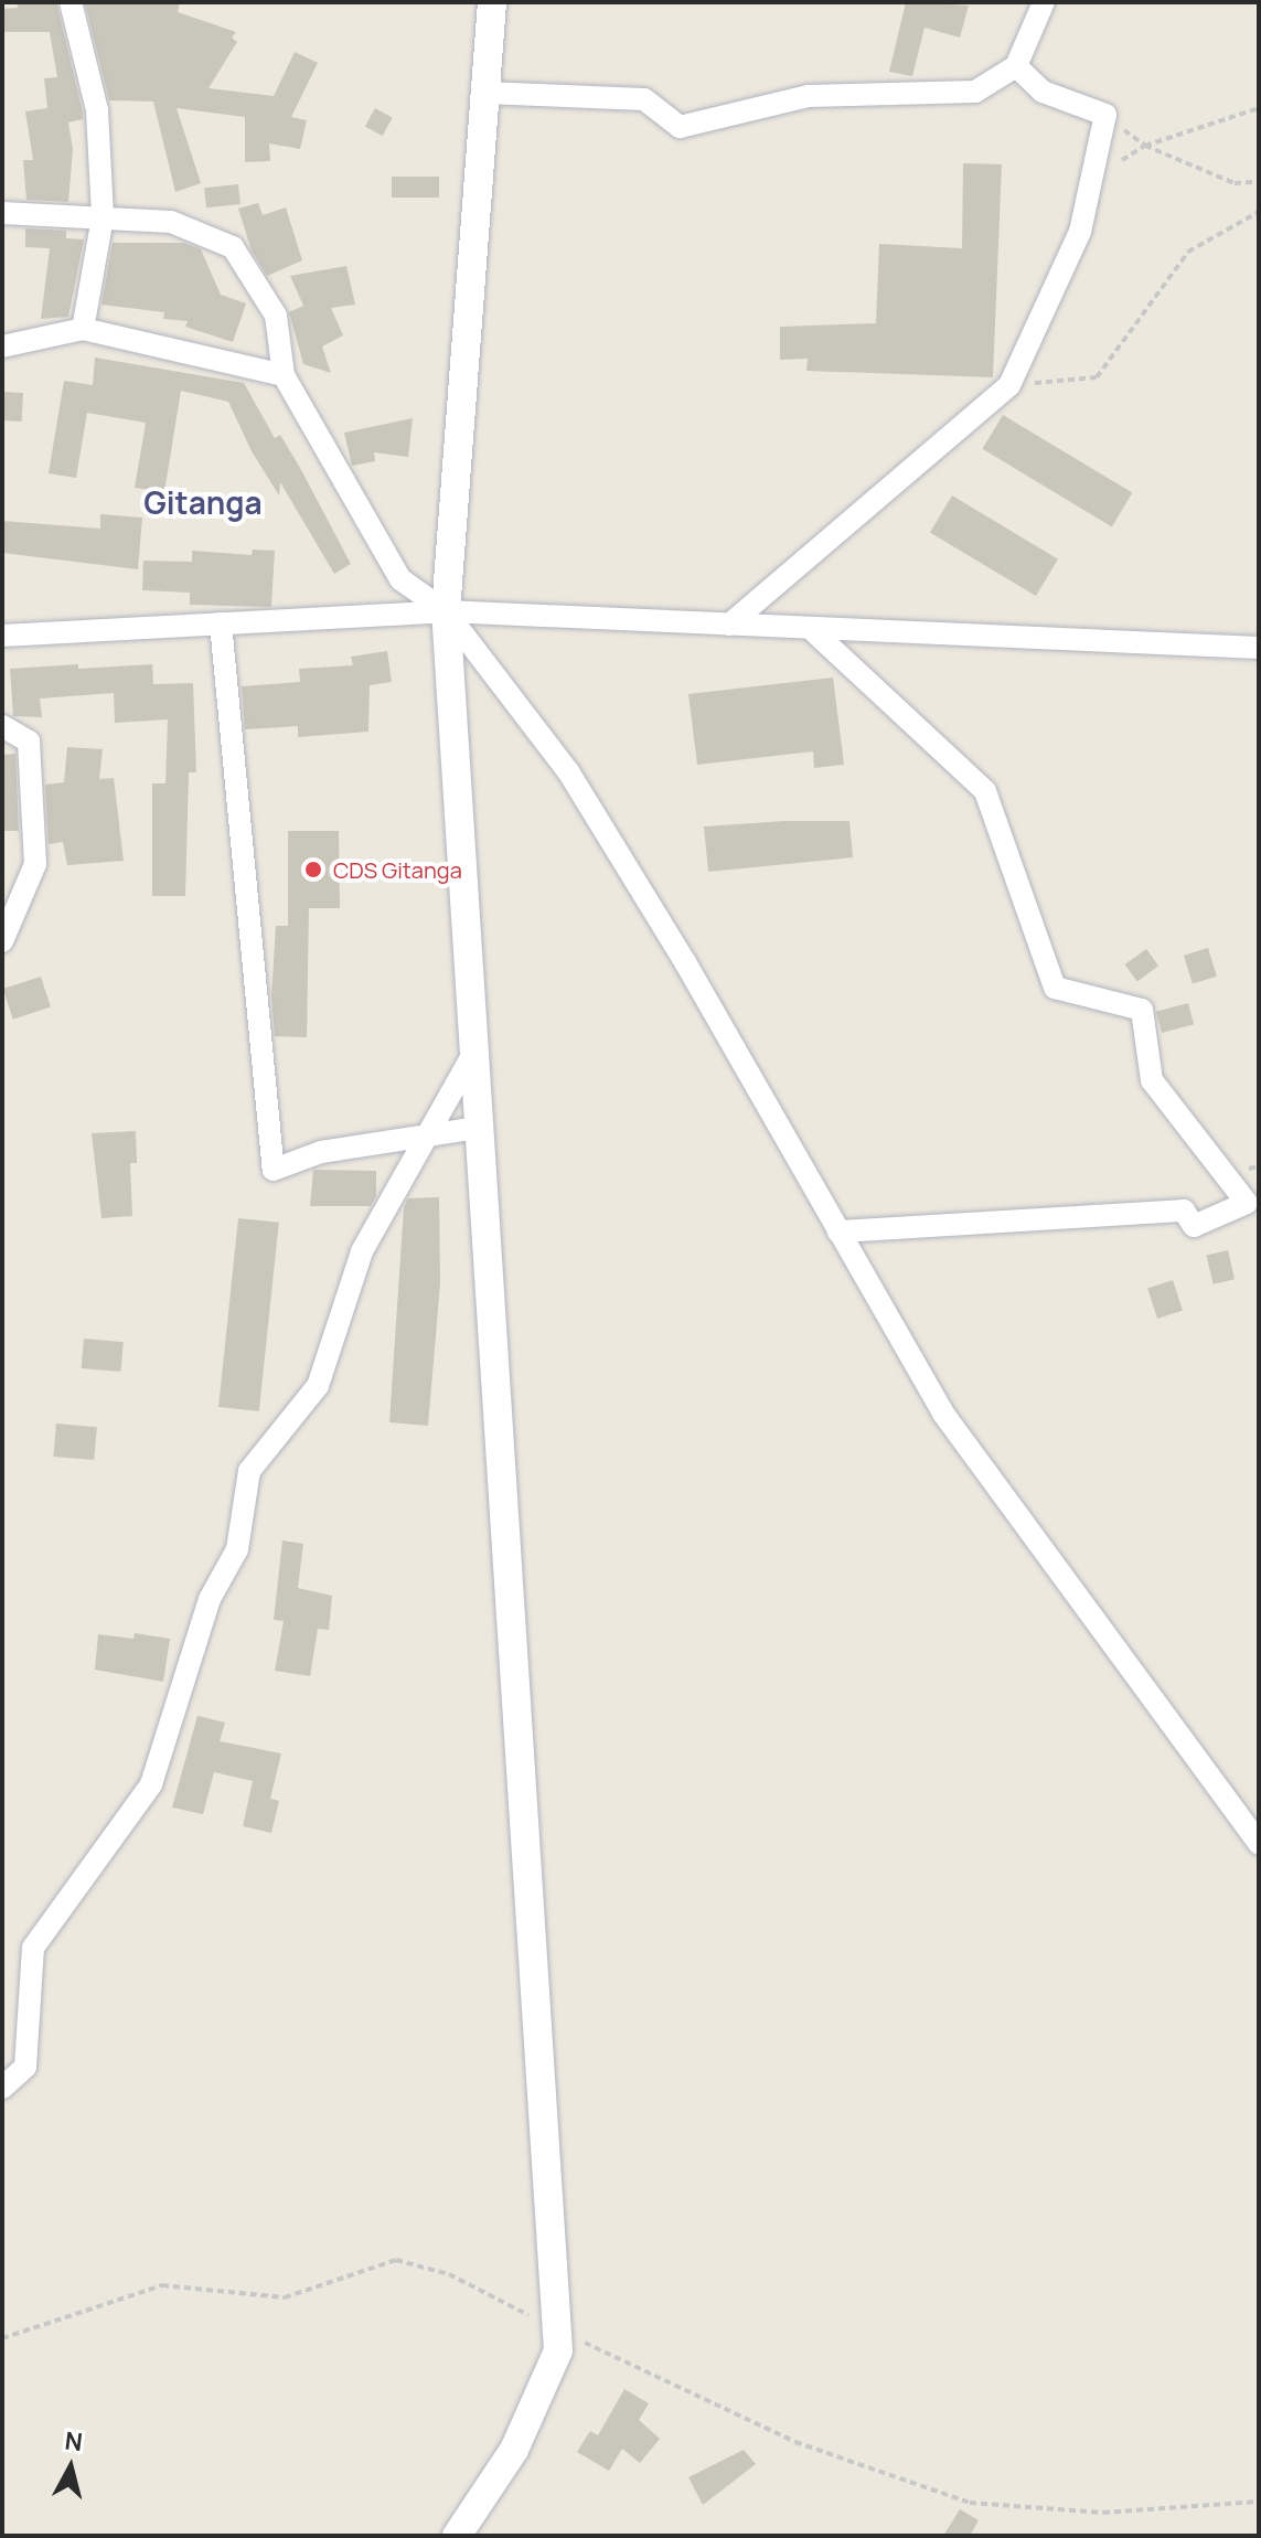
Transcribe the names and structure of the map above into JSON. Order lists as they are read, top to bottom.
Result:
{
  "districts": ["Gitanga"],
  "places": ["CDS Gitanga"],
  "north": "top"
}
